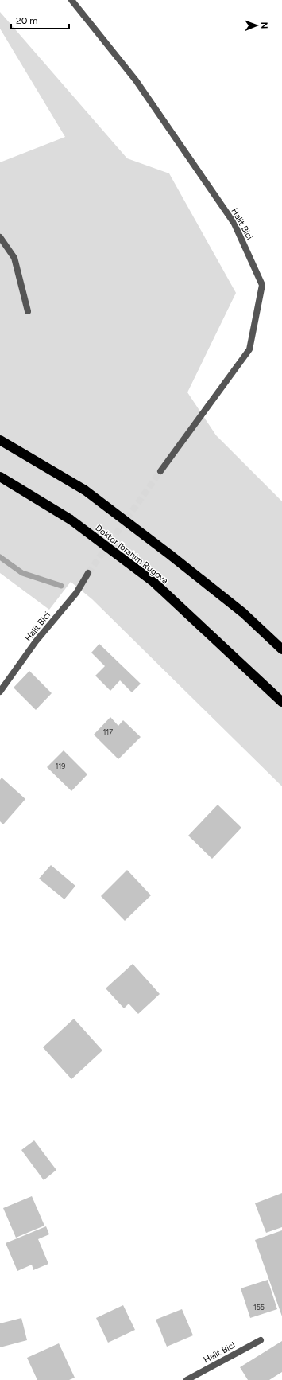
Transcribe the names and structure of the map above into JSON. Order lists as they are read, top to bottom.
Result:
{
  "streets": {
    "highway": ["Doktor Ibrahim Rugova"],
    "street": ["Halit Bici"]
  },
  "house_numbers": ["117", "119", "155"],
  "scale_bar": "20 m",
  "north": "right"
}
